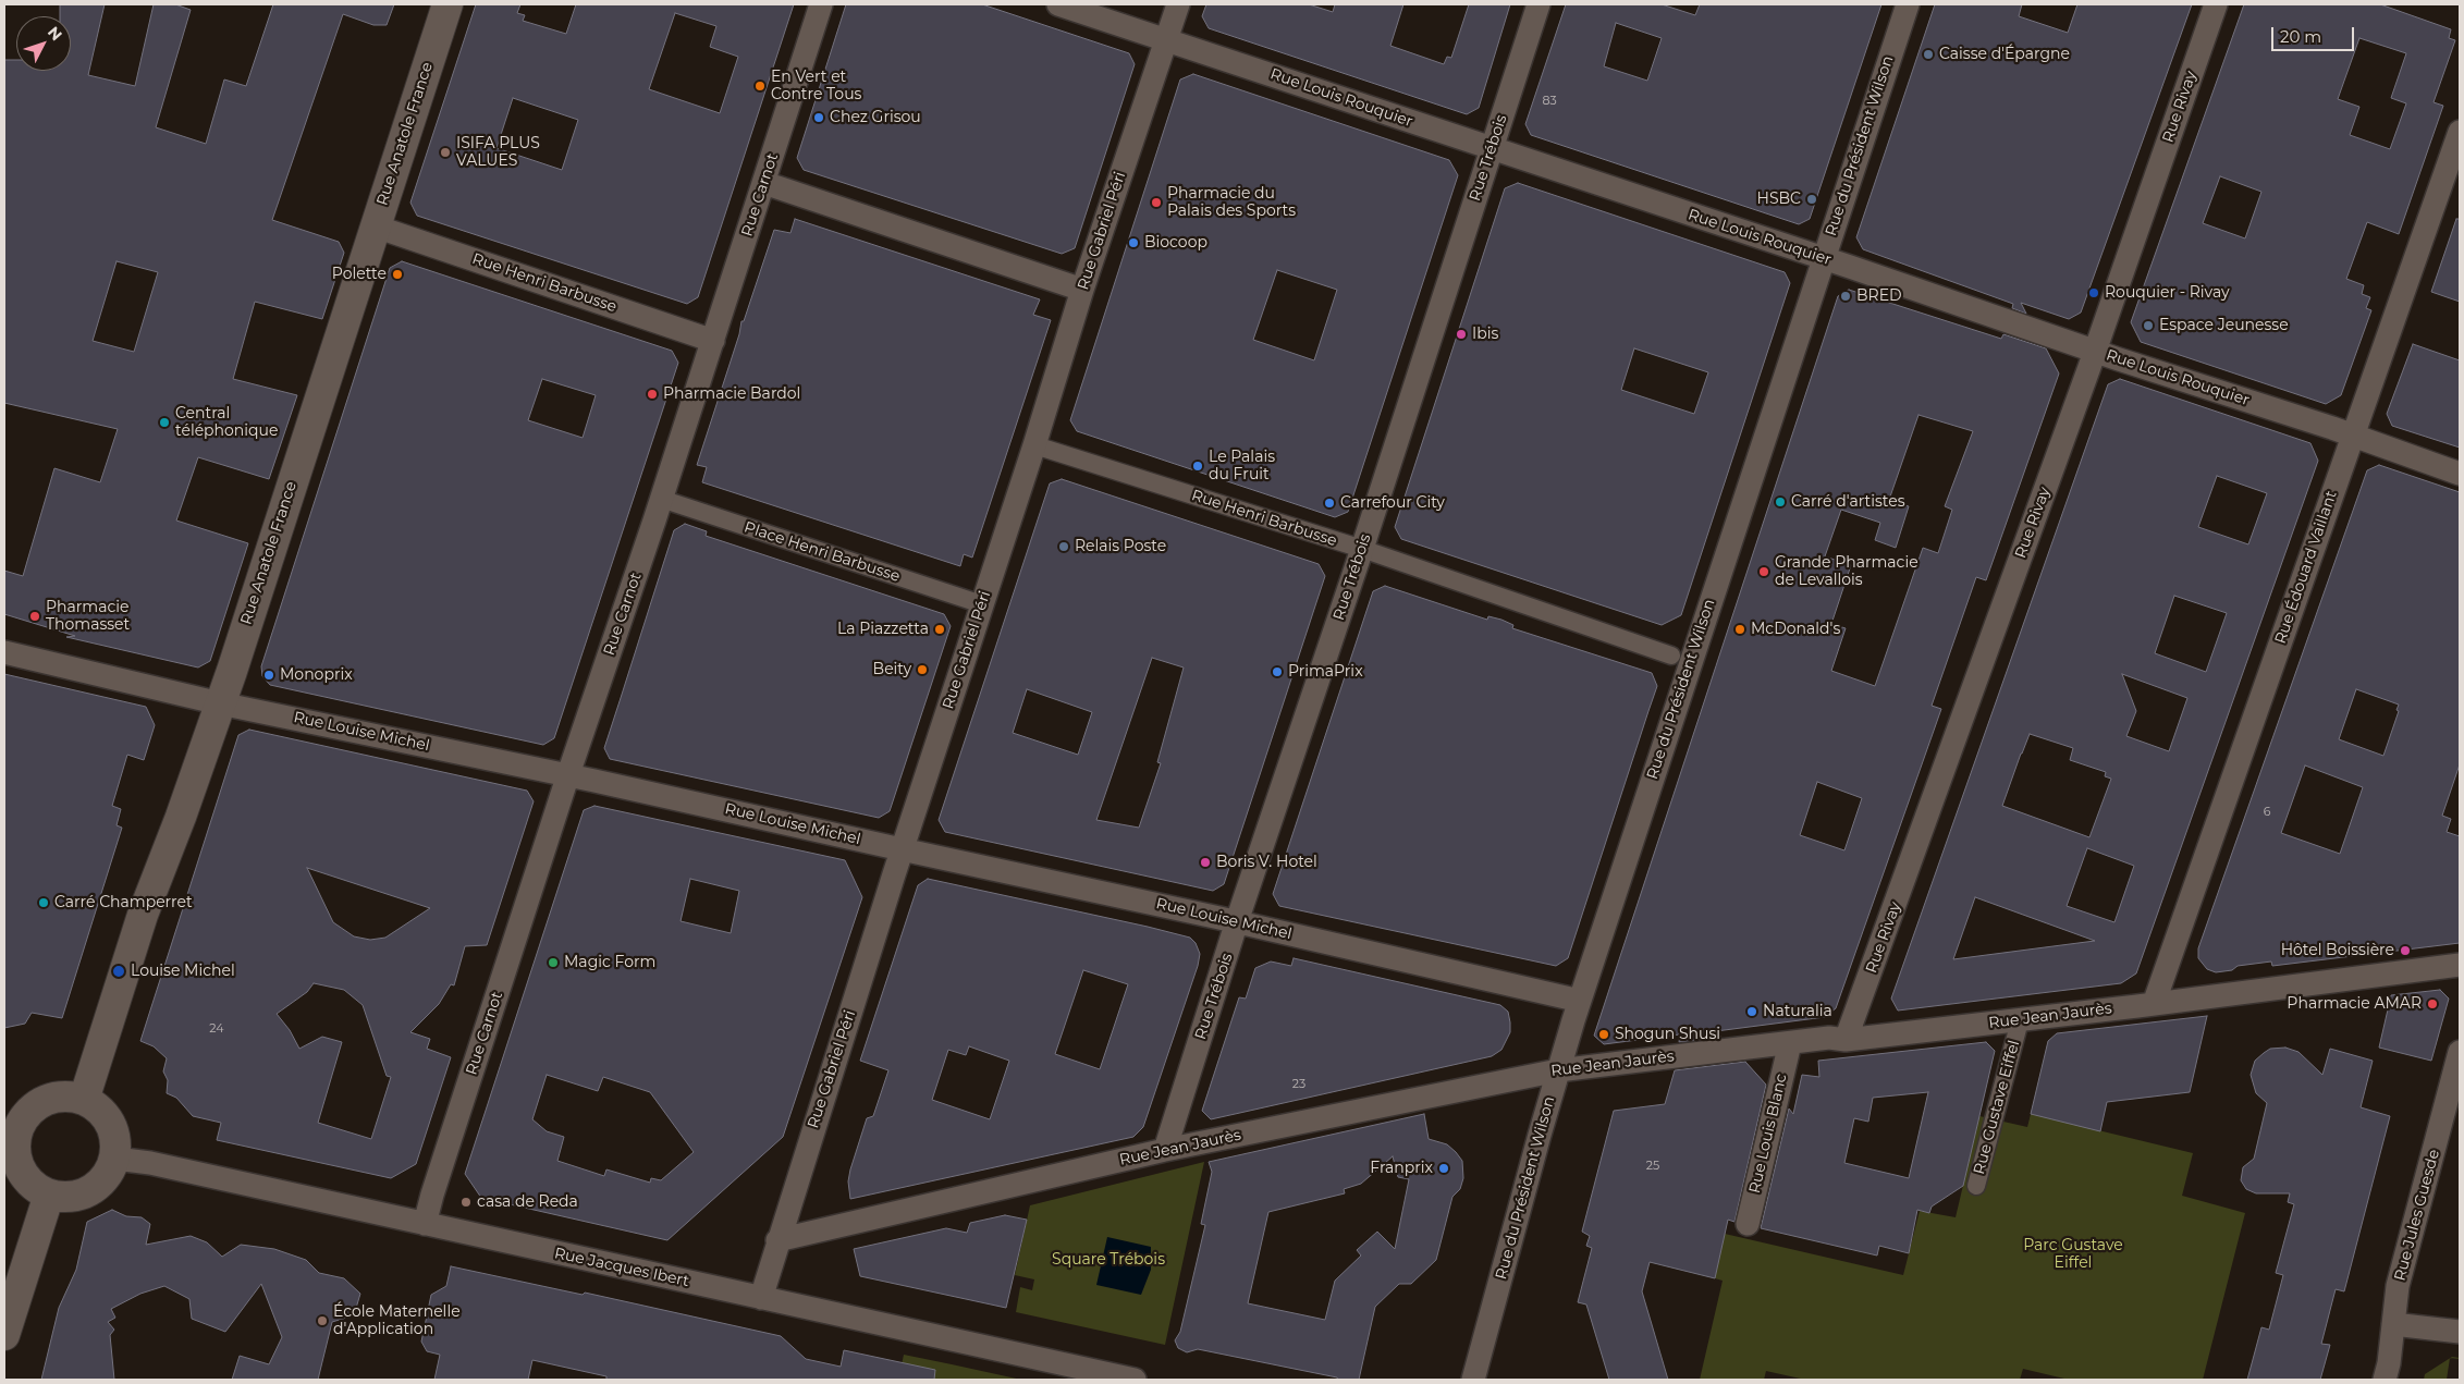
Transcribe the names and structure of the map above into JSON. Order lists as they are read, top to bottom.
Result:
{
  "streets": {
    "main road": ["Rue Anatole France"],
    "street": [
      "Rue Louis Rouquier",
      "Rue Rivay",
      "Rue du Président Wilson",
      "Rue Trébois",
      "Rue Carnot",
      "Rue Gabriel Péri",
      "Rue Henri Barbusse",
      "Place Henri Barbusse",
      "Rue Édouard Vaillant",
      "Rue Louise Michel",
      "Rue Jean Jaurès",
      "Rue Gustave Eiffel",
      "Rue Louis Blanc",
      "Rue Jules Guesde",
      "Rue Jacques Ibert"
    ]
  },
  "crossings": [
    ["Rue Louis Rouquier", "Rue Rivay"],
    ["Rue Louis Rouquier", "Rue du Président Wilson"],
    ["Rue Louis Rouquier", "Rue Trébois"],
    ["Rue Louis Rouquier", "Rue Gabriel Péri"],
    ["Rue Louis Rouquier", "Rue Édouard Vaillant"],
    ["Rue Rivay", "Rue Jean Jaurès"],
    ["Rue Anatole France", "Rue Henri Barbusse"],
    ["Rue Anatole France", "Rue Louise Michel"],
    ["Rue Anatole France", "Rue Jacques Ibert"],
    ["Rue du Président Wilson", "Rue Louise Michel"],
    ["Rue du Président Wilson", "Rue Jean Jaurès"],
    ["Rue Trébois", "Rue Henri Barbusse"],
    ["Rue Trébois", "Rue Louise Michel"],
    ["Rue Trébois", "Rue Jean Jaurès"],
    ["Rue Carnot", "Rue Henri Barbusse"],
    ["Rue Carnot", "Place Henri Barbusse"],
    ["Rue Carnot", "Rue Louise Michel"],
    ["Rue Carnot", "Rue Jacques Ibert"],
    ["Rue Gabriel Péri", "Place Henri Barbusse"],
    ["Rue Gabriel Péri", "Rue Louise Michel"],
    ["Rue Gabriel Péri", "Rue Jean Jaurès"],
    ["Rue Gabriel Péri", "Rue Jacques Ibert"],
    ["Rue Édouard Vaillant", "Rue Jean Jaurès"],
    ["Rue Jean Jaurès", "Rue Louis Blanc"]
  ],
  "parks": ["Parc Gustave Eiffel", "Square Trébois"],
  "places": [
    "Caisse d'Épargne",
    "En Vert et Contre Tous",
    "Chez Grisou",
    "ISIFA PLUS VALUES",
    "HSBC",
    "Pharmacie du Palais des Sports",
    "Biocoop",
    "Polette",
    "Rouquier - Rivay",
    "BRED",
    "Espace Jeunesse",
    "Ibis",
    "Pharmacie Bardol",
    "Central téléphonique",
    "Le Palais du Fruit",
    "Carré d'artistes",
    "Carrefour City",
    "Relais Poste",
    "Grande Pharmacie de Levallois",
    "Pharmacie Thomasset",
    "La Piazzetta",
    "McDonald's",
    "Beity",
    "PrimaPrix",
    "Monoprix",
    "Boris V. Hotel",
    "Carré Champerret",
    "Hôtel Boissière",
    "Magic Form",
    "Louise Michel",
    "Pharmacie AMAR",
    "Naturalia",
    "Shogun Shusi",
    "Franprix",
    "casa de Reda",
    "École Maternelle d'Application"
  ],
  "house_numbers": [
    "83",
    "6",
    "24",
    "23",
    "25"
  ],
  "scale_bar": "20 m",
  "north": "top right"
}
